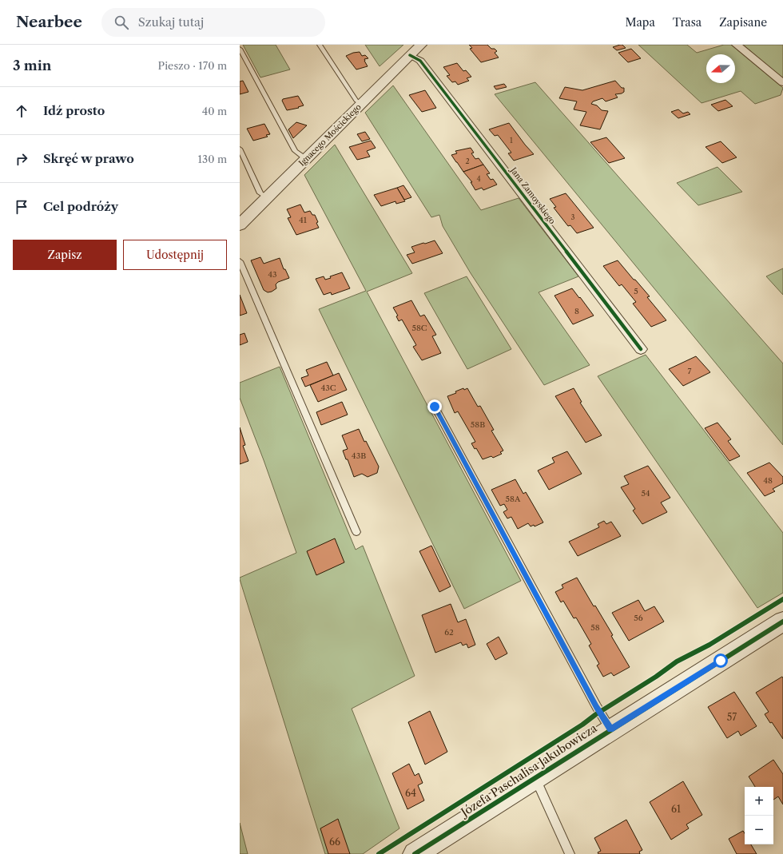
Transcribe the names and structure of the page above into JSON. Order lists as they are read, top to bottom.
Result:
{
  "streets": {
    "street": ["Ignacego Mościckiego", "Jana Zamoyskiego", "Józefa Paschalisa Jakubowicza"]
  },
  "crossings": [
    ["Ignacego Mościckiego", "Jana Zamoyskiego"]
  ],
  "house_numbers": [
    "1",
    "2",
    "4",
    "3",
    "41",
    "43",
    "5",
    "8",
    "58C",
    "7",
    "43C",
    "58B",
    "43B",
    "48",
    "54",
    "58A",
    "56",
    "58",
    "62",
    "57",
    "64",
    "61",
    "66"
  ],
  "north": "left",
  "page": {
    "header": "Nearbee",
    "search": "Szukaj tutaj",
    "nav": ["Mapa", "Trasa", "Zapisane"],
    "heading": ["3 min", "Pieszo · 170 m"],
    "list": [
      ["Idź prosto", "40 m"],
      ["Skręć w prawo", "130 m"],
      "Cel podróży"
    ],
    "buttons": ["Zapisz", "Udostępnij"],
    "map_buttons": ["+", "−"]
  }
}
